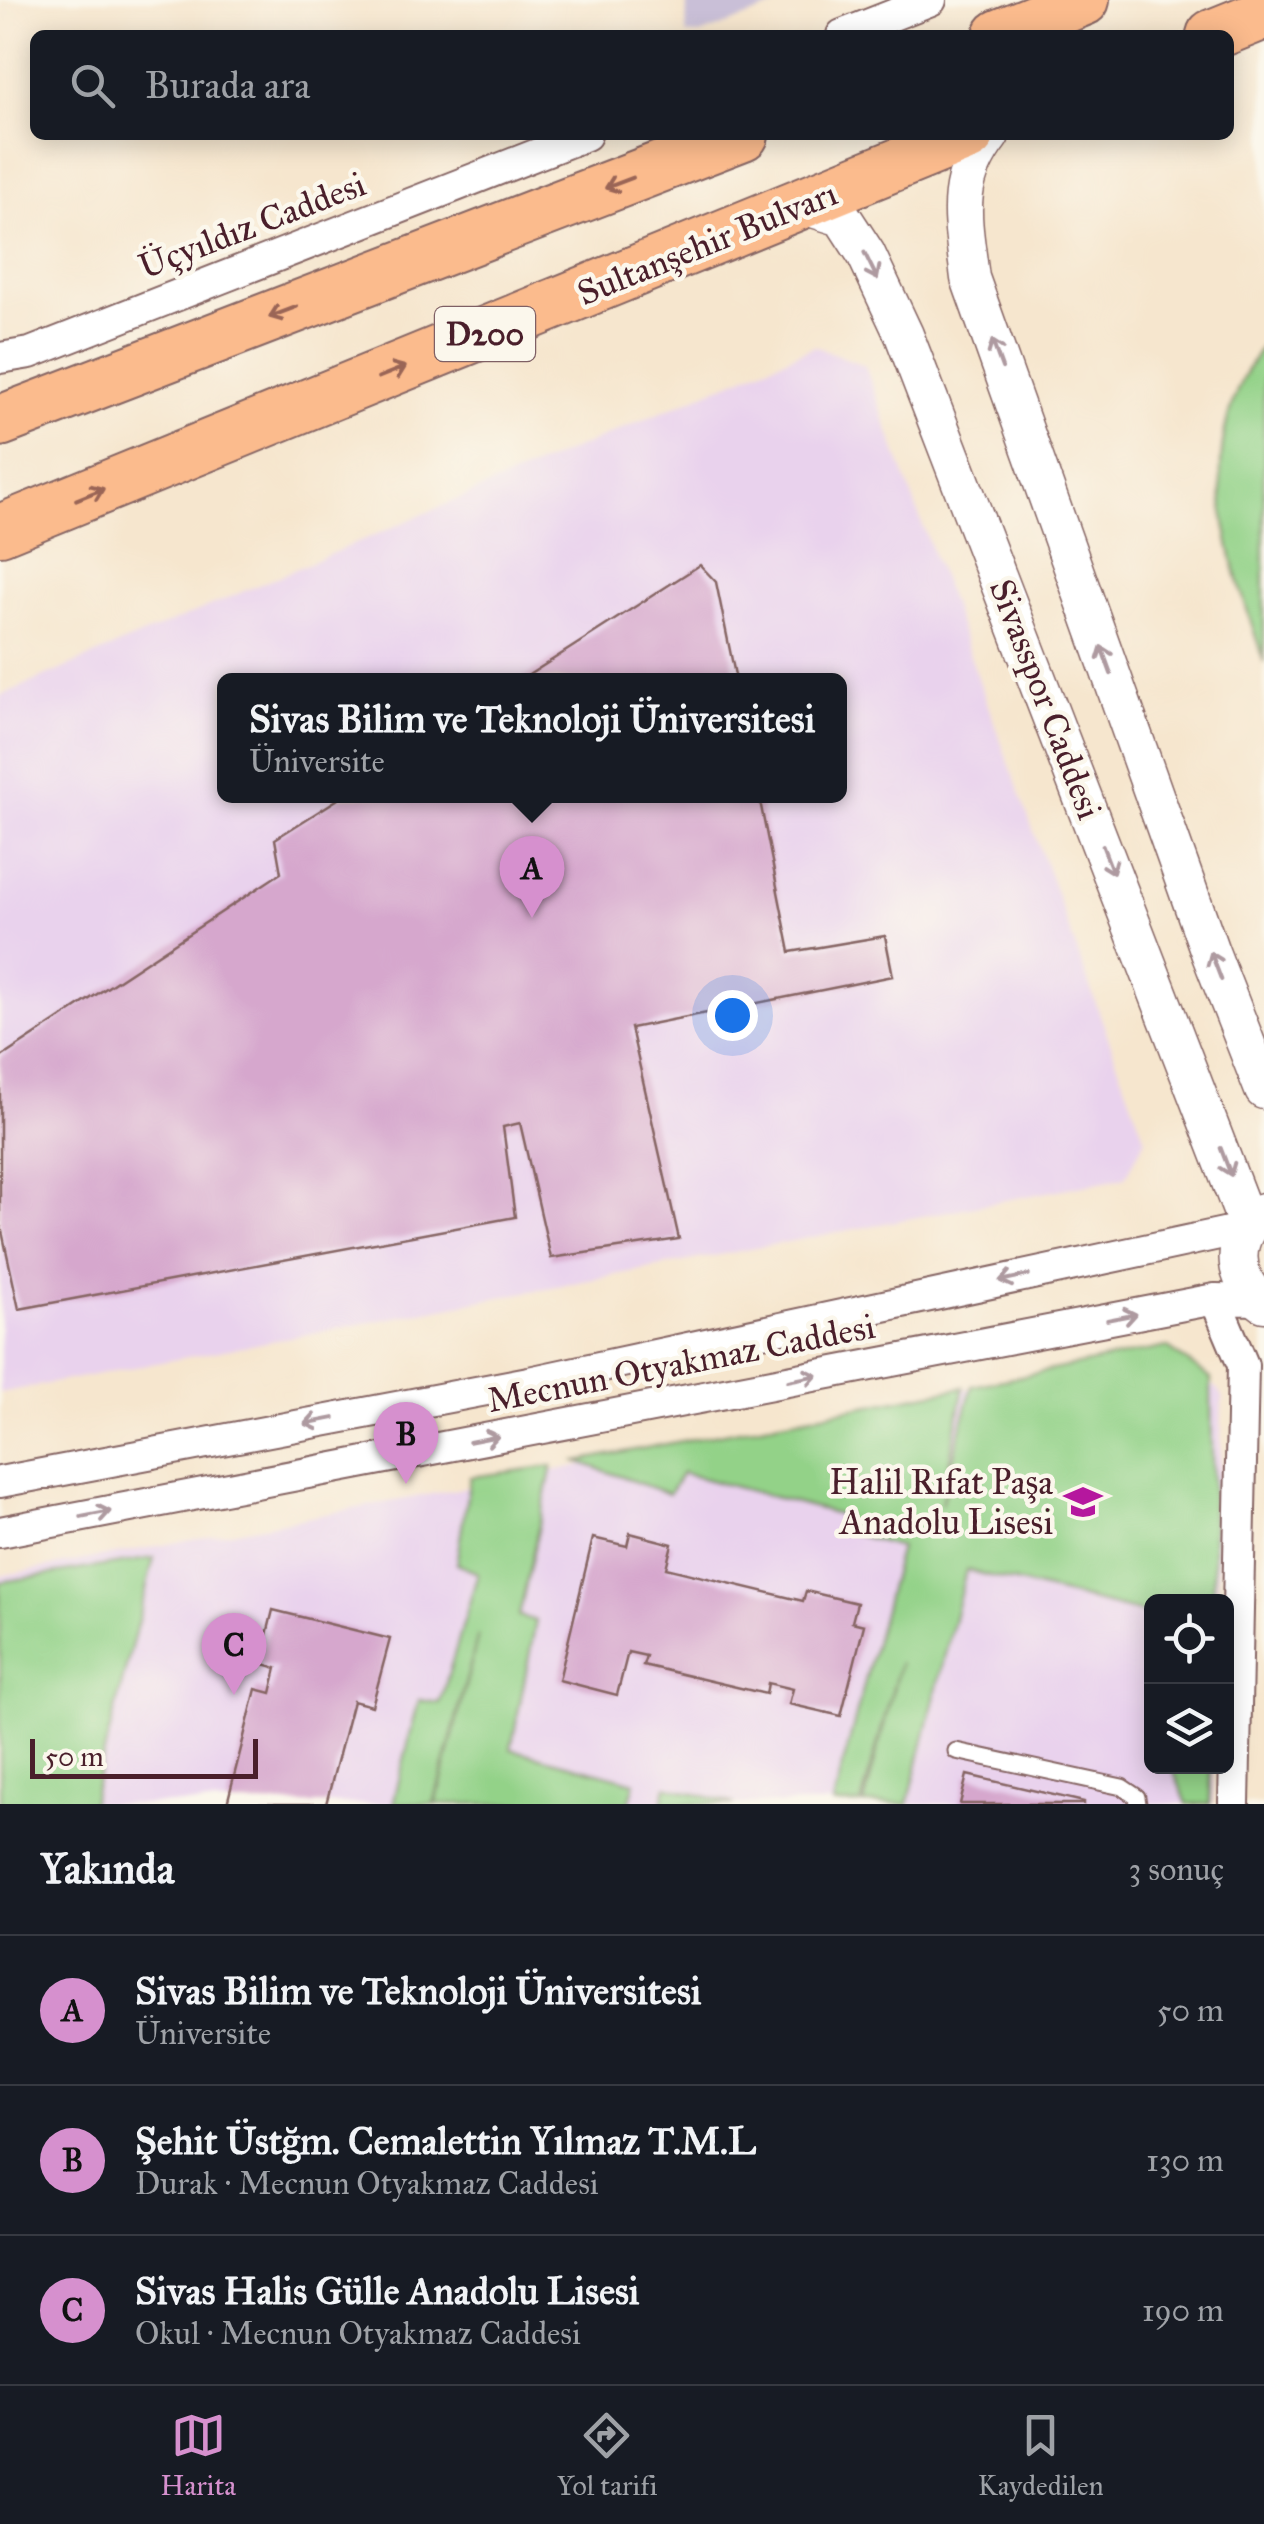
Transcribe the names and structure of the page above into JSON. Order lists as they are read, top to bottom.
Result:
{
  "streets": {
    "highway": ["Sultanşehir Bulvarı", "D200"],
    "street": ["Üçyıldız Caddesi", "Sivasspor Caddesi", "Mecnun Otyakmaz Caddesi"]
  },
  "crossings": [
    ["Sultanşehir Bulvarı", "Sivasspor Caddesi"],
    ["Sivasspor Caddesi", "Mecnun Otyakmaz Caddesi"]
  ],
  "places": {
    "school or university": ["Halil Rıfat Paşa Anadolu Lisesi"]
  },
  "scale_bar": "50 m",
  "page": {
    "search": "Burada ara",
    "popup": ["Sivas Bilim ve Teknoloji Üniversitesi", "Üniversite"],
    "pins": ["A", "B", "C"],
    "scale": "50 m",
    "heading": ["Yakında", "3 sonuç"],
    "list": [
      {
        "mark": "A",
        "name": "Sivas Bilim ve Teknoloji Üniversitesi",
        "note": "Üniversite",
        "value": "50 m"
      },
      {
        "mark": "B",
        "name": "Şehit Üstğm. Cemalettin Yılmaz T.M.L",
        "note": "Durak · Mecnun Otyakmaz Caddesi",
        "value": "130 m"
      },
      {
        "mark": "C",
        "name": "Sivas Halis Gülle Anadolu Lisesi",
        "note": "Okul · Mecnun Otyakmaz Caddesi",
        "value": "190 m"
      }
    ],
    "nav": ["Harita", "Yol tarifi", "Kaydedilen"]
  }
}
